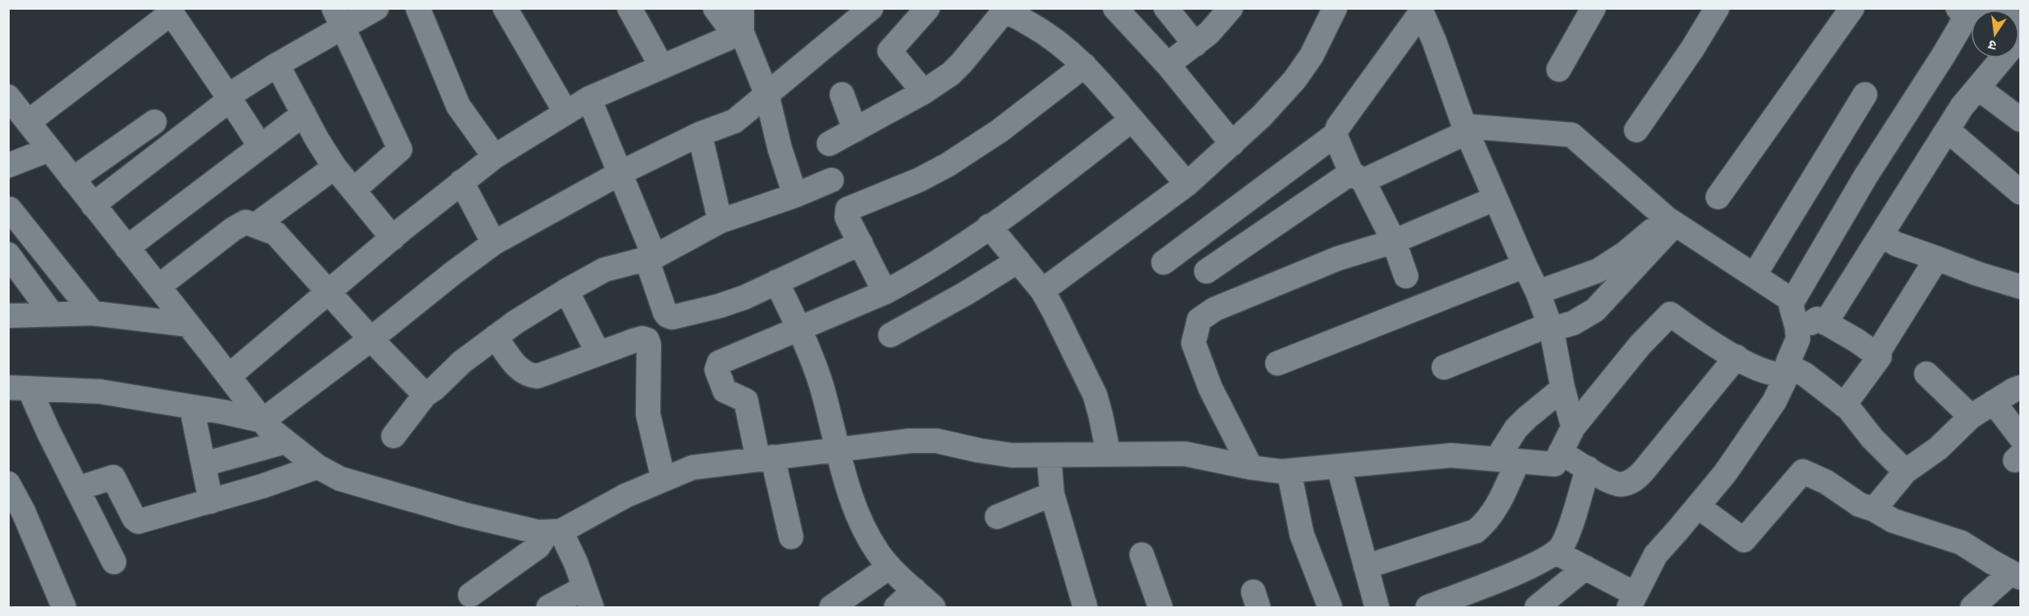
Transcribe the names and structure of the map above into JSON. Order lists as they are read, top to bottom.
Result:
{
  "north": "bottom"
}
